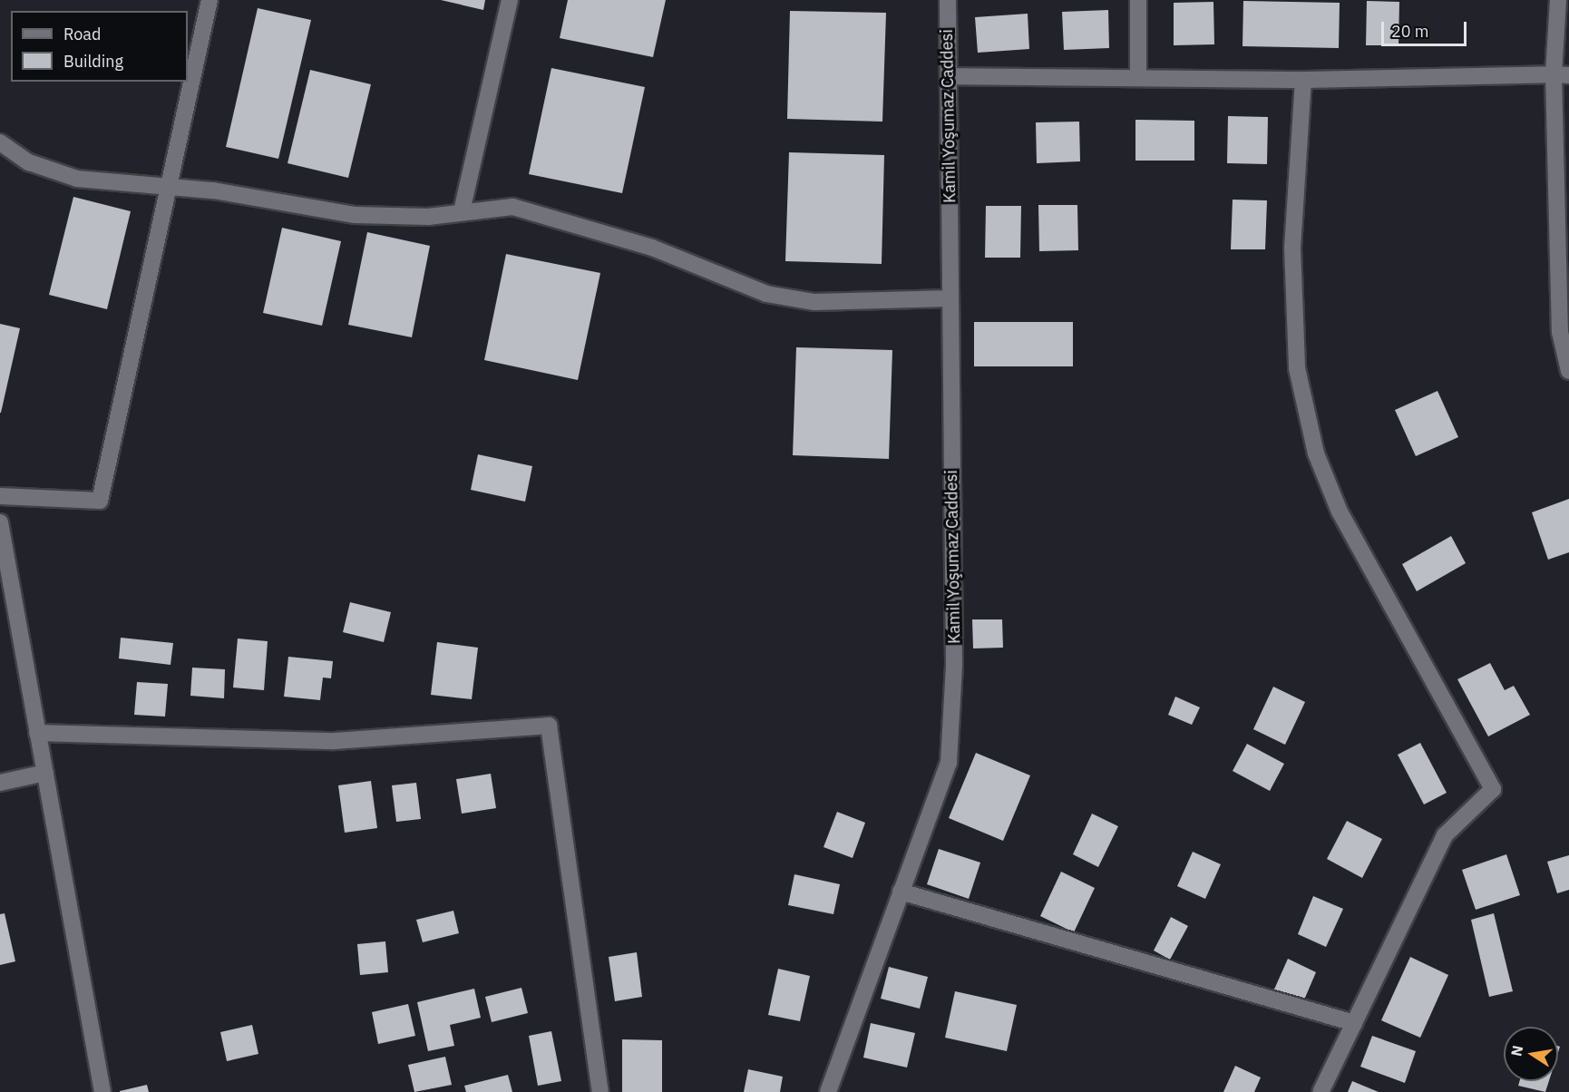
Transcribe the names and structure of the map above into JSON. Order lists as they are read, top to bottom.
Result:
{
  "streets": {
    "street": ["Kamil Yoşumaz Caddesi"]
  },
  "legend": ["Road", "Building"],
  "scale_bar": "20 m",
  "north": "left"
}
